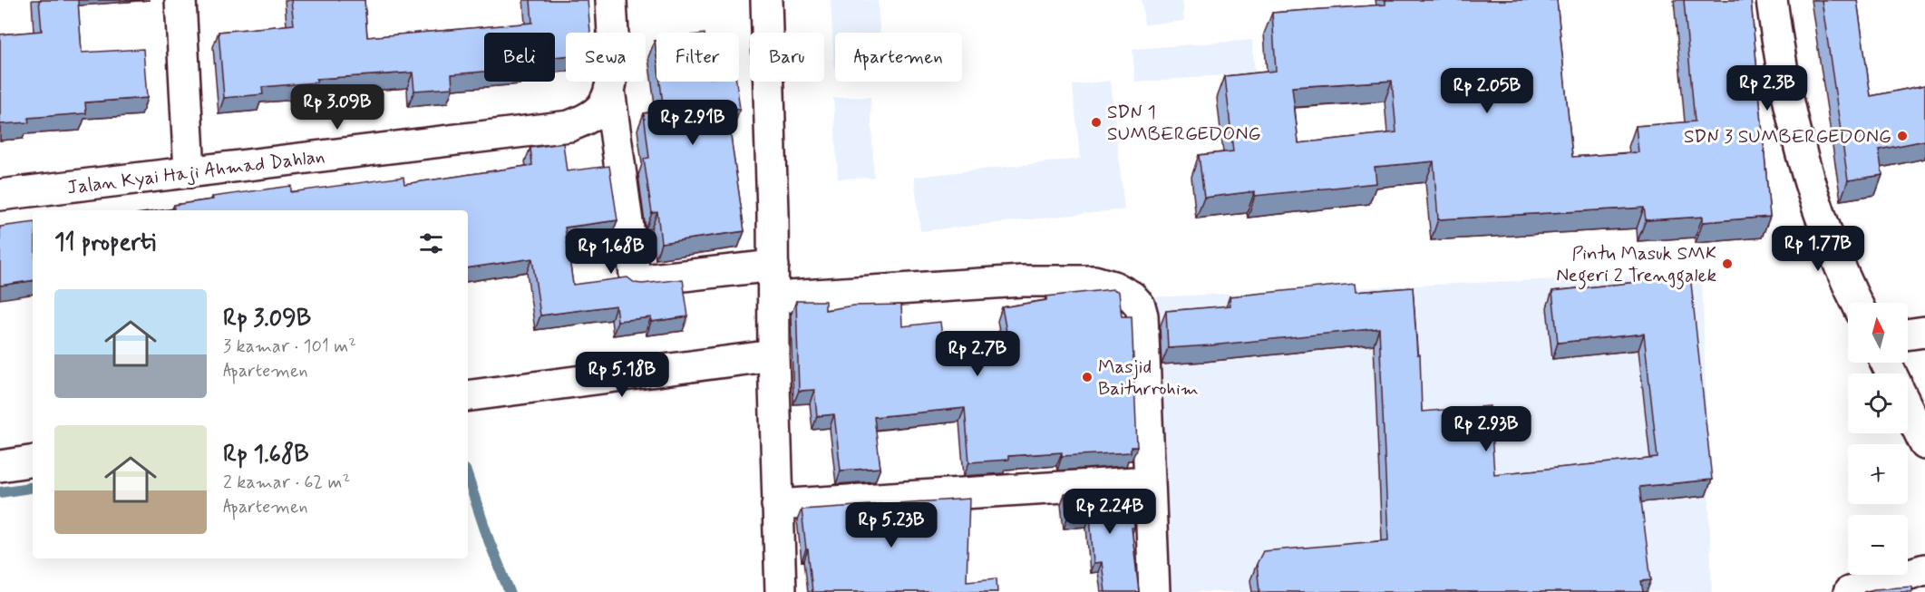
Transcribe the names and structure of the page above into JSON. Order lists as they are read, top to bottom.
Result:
{
  "streets": {
    "street": ["Jalan Kyai Haji Ahmad Dahlan"]
  },
  "places": [
    "SDN 1 SUMBERGEDONG",
    "SDN 3 SUMBERGEDONG",
    "Pintu Masuk SMK Negeri 2 Trenggalek",
    "Masjid Baiturrohim"
  ],
  "north": "top",
  "page": {
    "chip": [
      "Beli",
      "Sewa",
      "Filter",
      "Baru",
      "Apartemen"
    ],
    "price": [
      "Rp 2.3B",
      "Rp 2.05B",
      "Rp 3.09B",
      "Rp 2.91B",
      "Rp 1.77B",
      "Rp 1.68B",
      "Rp 2.7B",
      "Rp 5.18B",
      "Rp 2.93B",
      "Rp 2.24B",
      "Rp 5.23B"
    ],
    "heading": "11 properti",
    "list": [
      {
        "name": "Rp 3.09B",
        "note": "3 kamar · 101 m² · Apartemen"
      },
      {
        "name": "Rp 1.68B",
        "note": "2 kamar · 62 m² · Apartemen"
      }
    ],
    "map_buttons": ["+", "−"]
  }
}
